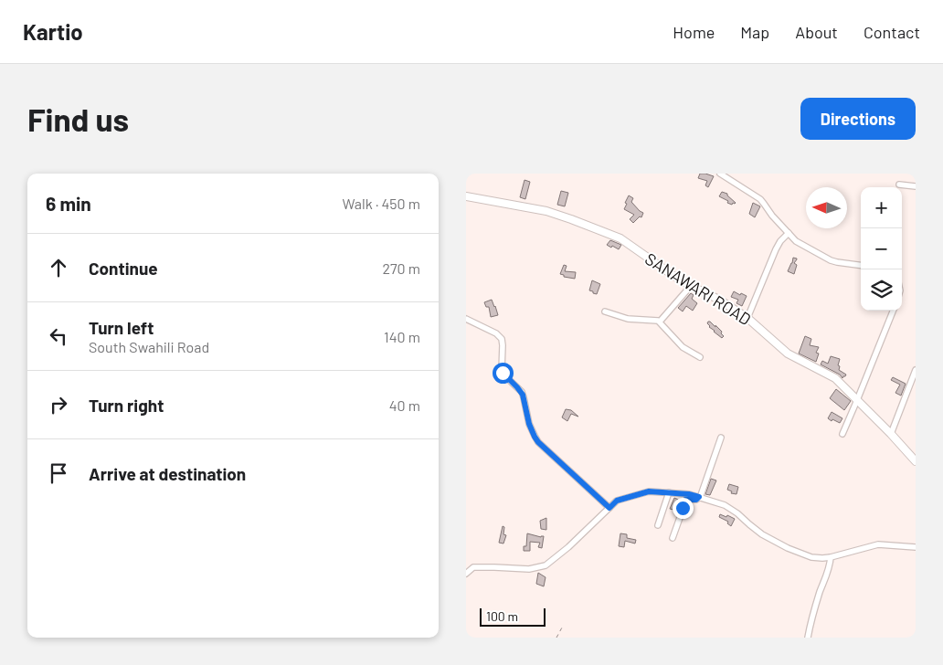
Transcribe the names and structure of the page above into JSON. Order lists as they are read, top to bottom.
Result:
{
  "streets": {
    "street": ["SANAWARI ROAD"]
  },
  "scale_bar": "100 m",
  "north": "left",
  "page": {
    "header": "Kartio",
    "nav": [
      "Home",
      "Map",
      "About",
      "Contact"
    ],
    "buttons": "Directions",
    "title": "Find us",
    "heading": ["6 min", "Walk · 450 m"],
    "map_buttons": ["+", "−"],
    "list": [
      ["Continue", "270 m"],
      ["Turn left", "South Swahili Road", "140 m"],
      ["Turn right", "40 m"],
      "Arrive at destination"
    ],
    "scale": "100 m"
  }
}
